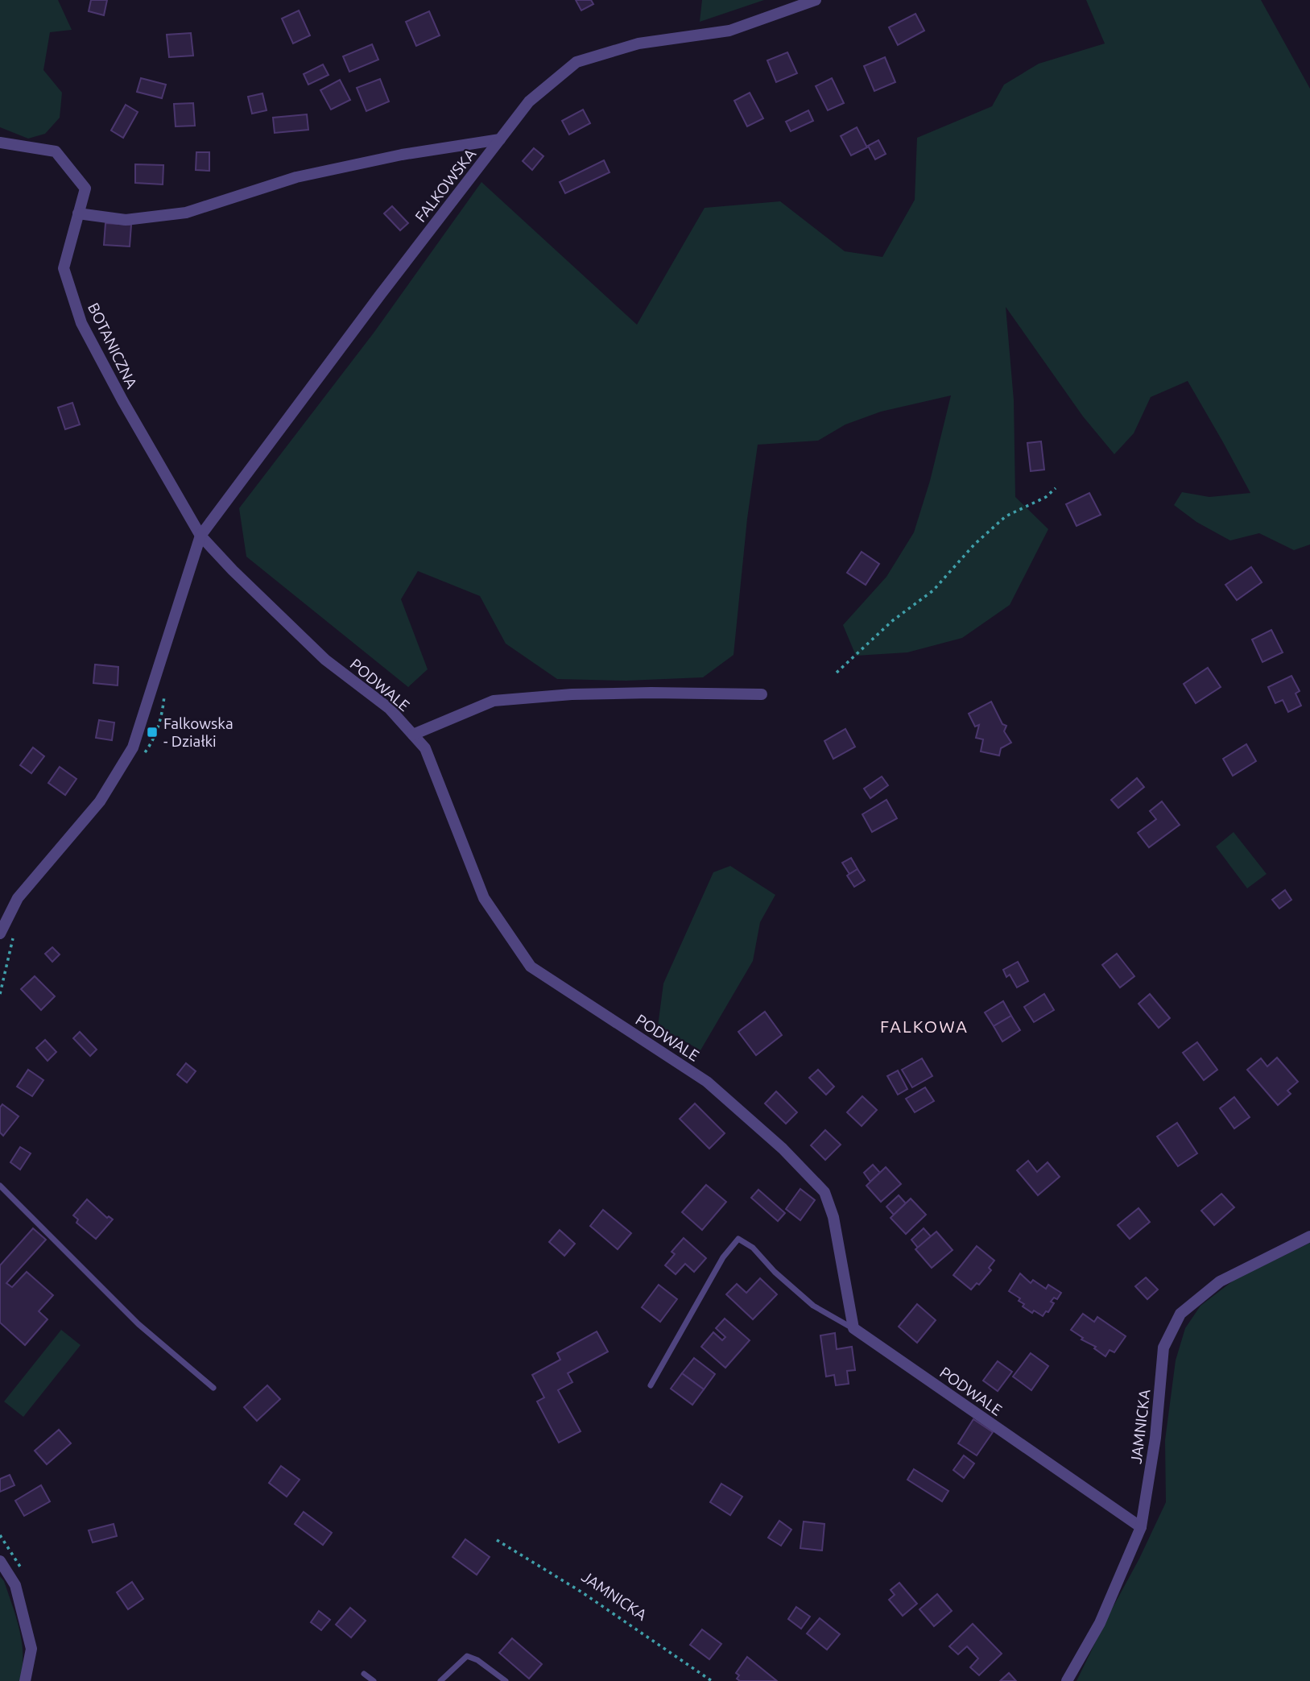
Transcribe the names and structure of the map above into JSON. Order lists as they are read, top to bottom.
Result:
{
  "streets": {
    "street": [
      "FALKOWSKA",
      "BOTANICZNA",
      "PODWALE",
      "JAMNICKA"
    ]
  },
  "crossings": [
    ["FALKOWSKA", "BOTANICZNA"],
    ["FALKOWSKA", "PODWALE"],
    ["BOTANICZNA", "PODWALE"],
    ["PODWALE", "JAMNICKA"]
  ],
  "districts": ["FALKOWA"],
  "places": {
    "transit": ["Falkowska - Działki"]
  }
}
